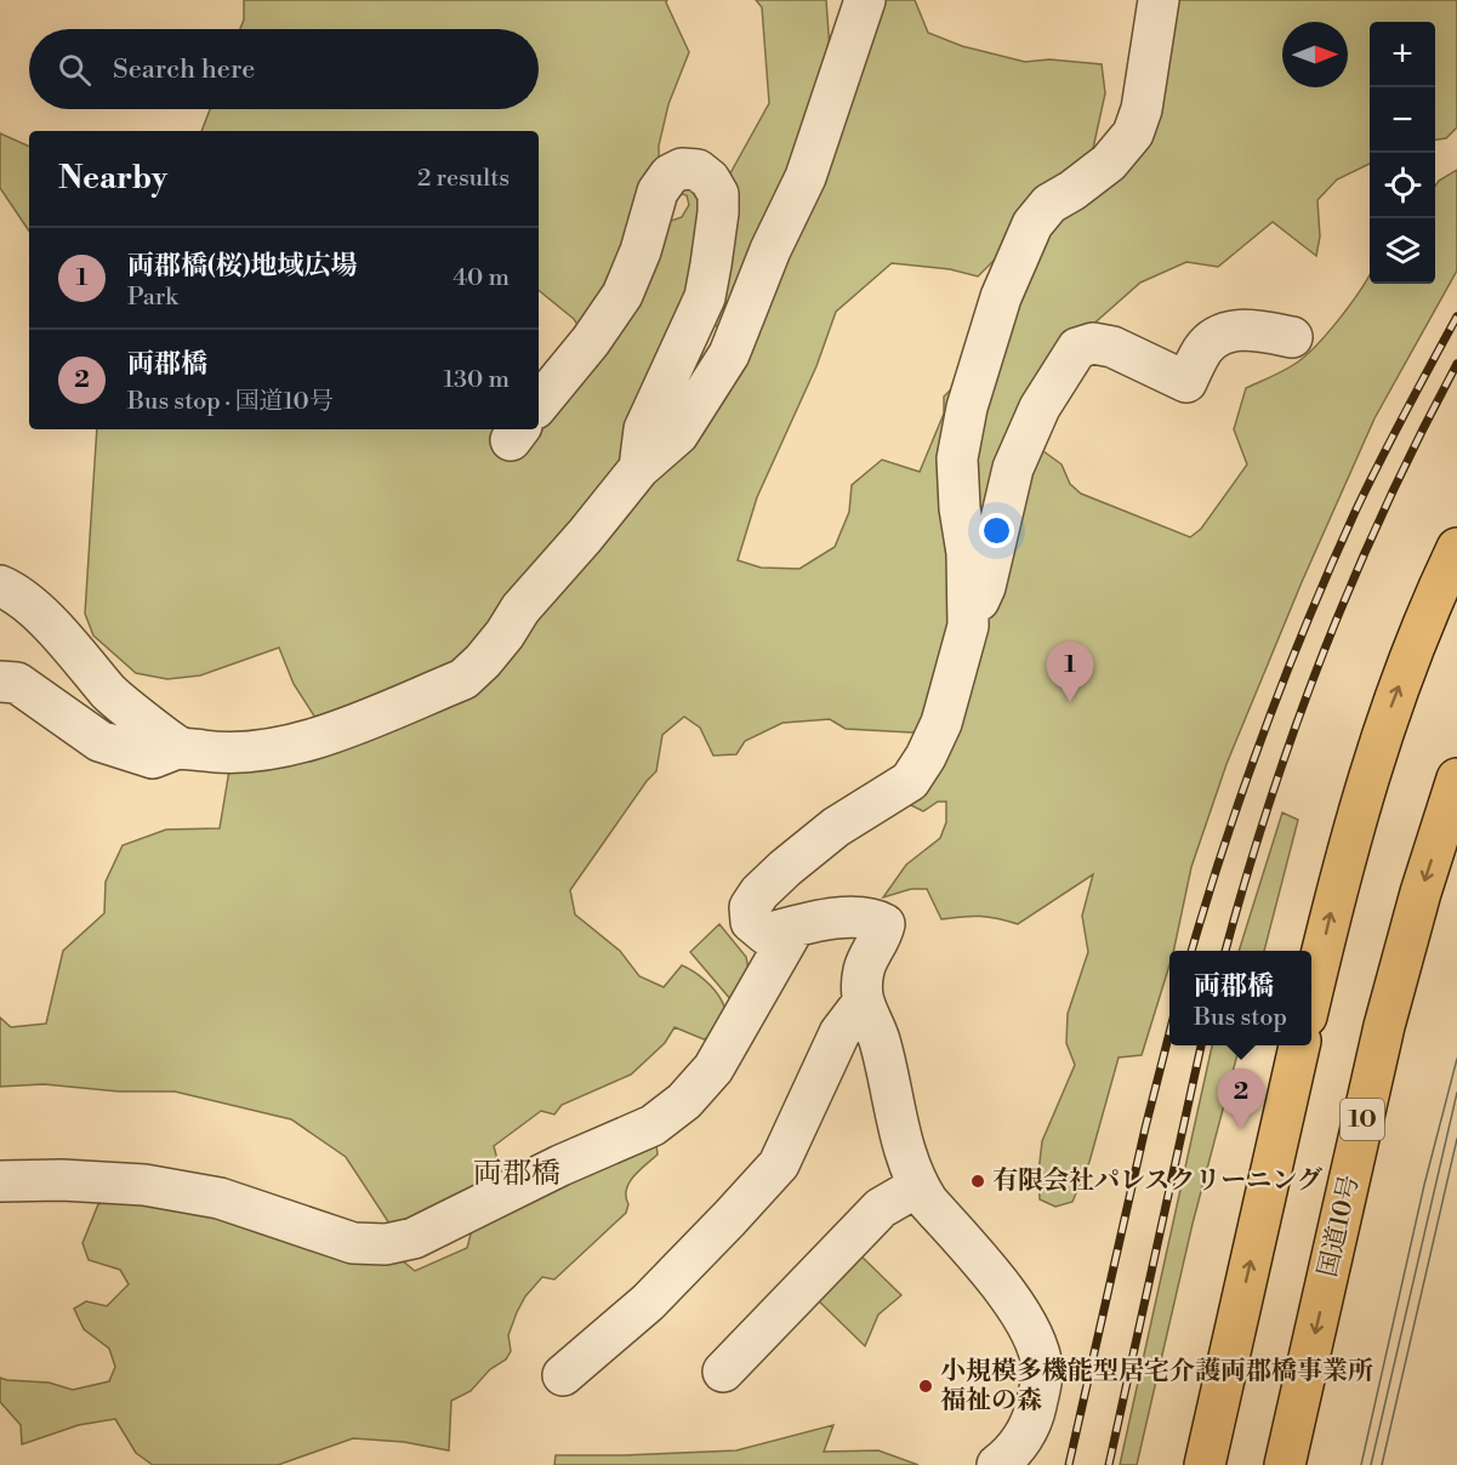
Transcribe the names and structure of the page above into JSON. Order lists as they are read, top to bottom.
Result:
{
  "streets": {
    "highway": ["10", "国道10号"]
  },
  "districts": ["両郡橋"],
  "places": ["有限会社パレスクリーニング", "小規模多機能型居宅介護両郡橋事業所 福祉の森"],
  "north": "right",
  "page": {
    "map_buttons": ["+", "−"],
    "search": "Search here",
    "heading": ["Nearby", "2 results"],
    "list": [
      {
        "mark": "1",
        "name": "両郡橋(桜)地域広場",
        "note": "Park",
        "value": "40 m"
      },
      {
        "mark": "2",
        "name": "両郡橋",
        "note": "Bus stop · 国道10号",
        "value": "130 m"
      }
    ],
    "pins": ["1", "2"],
    "popup": ["両郡橋", "Bus stop"]
  }
}
